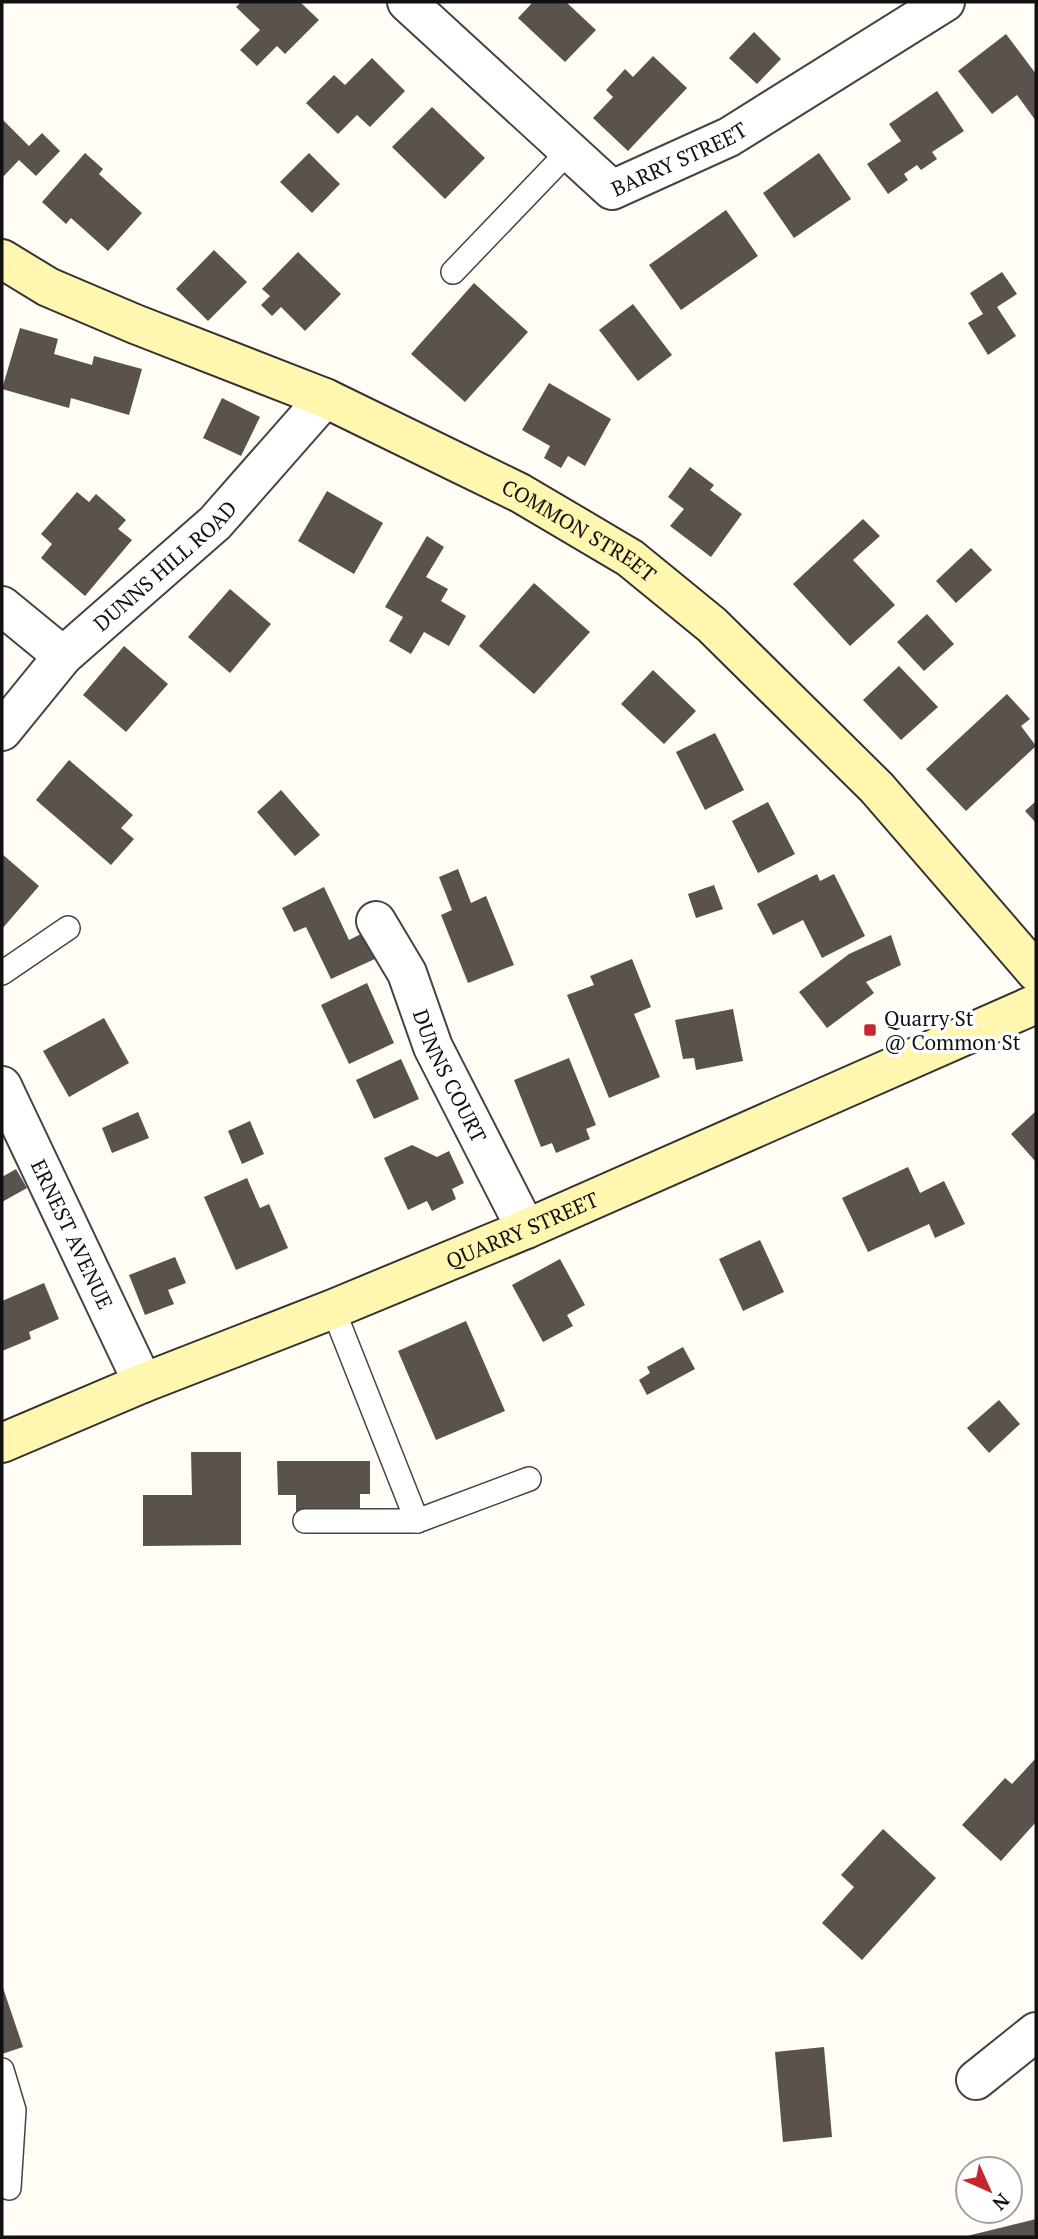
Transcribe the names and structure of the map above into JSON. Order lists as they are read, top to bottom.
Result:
{
  "streets": {
    "street": [
      "BARRY STREET",
      "COMMON STREET",
      "DUNNS HILL ROAD",
      "DUNNS COURT",
      "QUARRY STREET",
      "ERNEST AVENUE"
    ]
  },
  "crossings": [
    ["COMMON STREET", "DUNNS HILL ROAD"],
    ["DUNNS COURT", "QUARRY STREET"],
    ["QUARRY STREET", "ERNEST AVENUE"]
  ],
  "places": {
    "transit": ["Quarry St @ Common St"]
  },
  "north": "bottom right"
}
